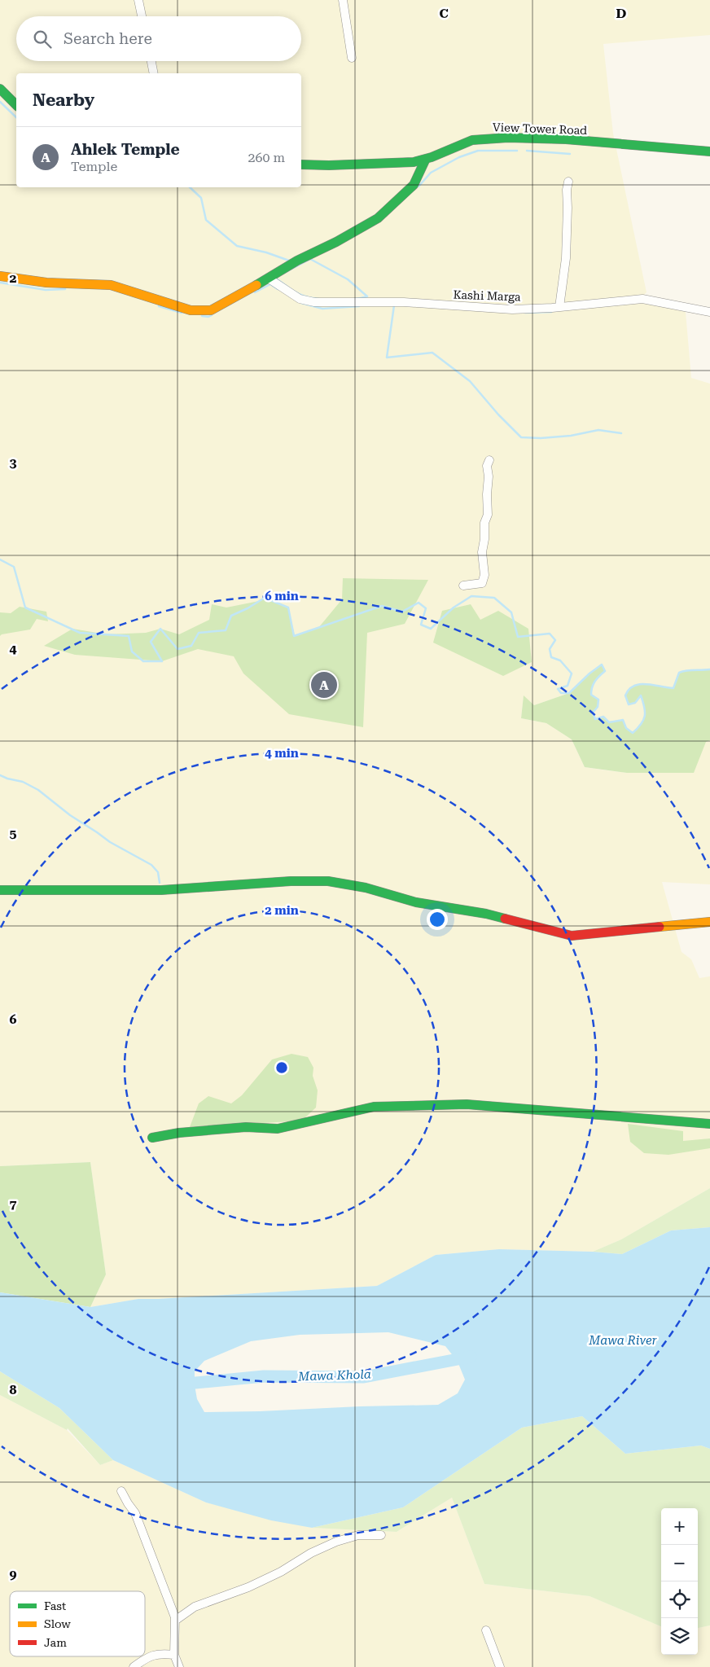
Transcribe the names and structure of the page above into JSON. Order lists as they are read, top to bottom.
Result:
{
  "streets": {
    "street": ["View Tower Road", "Kashi Marga"]
  },
  "water": ["Mawa River", "Mawa Khola"],
  "legend": ["Fast", "Slow", "Jam"],
  "page": {
    "search": "Search here",
    "heading": "Nearby",
    "list": [
      {
        "mark": "A",
        "name": "Ahlek Temple",
        "note": "Temple",
        "value": "260 m"
      }
    ],
    "pins": "A",
    "map_buttons": ["+", "−"]
  },
  "grid": {
    "columns": ["C", "D"],
    "rows": [
      "2",
      "3",
      "4",
      "5",
      "6",
      "7",
      "8",
      "9"
    ]
  },
  "rings": ["6 min", "4 min", "2 min"]
}
